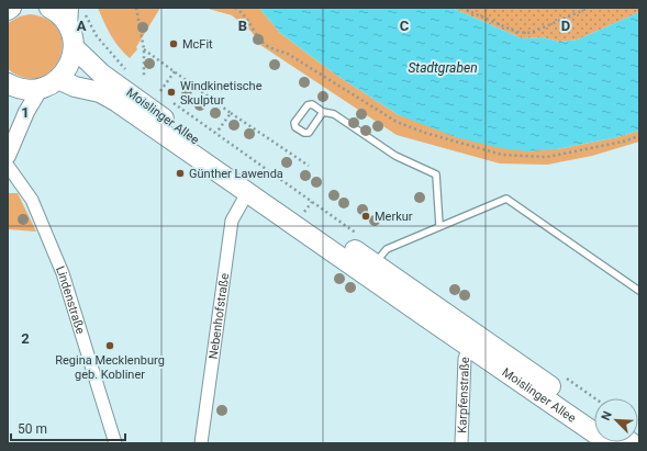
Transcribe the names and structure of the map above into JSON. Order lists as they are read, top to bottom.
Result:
{
  "streets": {
    "main road": ["Moislinger Allee"],
    "street": ["Lindenstraße", "Nebenhofstraße", "Karpfenstraße"]
  },
  "crossings": [
    ["Moislinger Allee", "Nebenhofstraße"],
    ["Moislinger Allee", "Karpfenstraße"]
  ],
  "water": ["Stadtgraben"],
  "places": [
    "McFit",
    "Windkinetische Skulptur",
    "Günther Lawenda",
    "Merkur",
    "Regina Mecklenburg geb. Kobliner"
  ],
  "scale_bar": "50 m",
  "north": "top left",
  "grid": {
    "columns": [
      "A",
      "B",
      "C",
      "D"
    ],
    "rows": ["1", "2"]
  }
}
